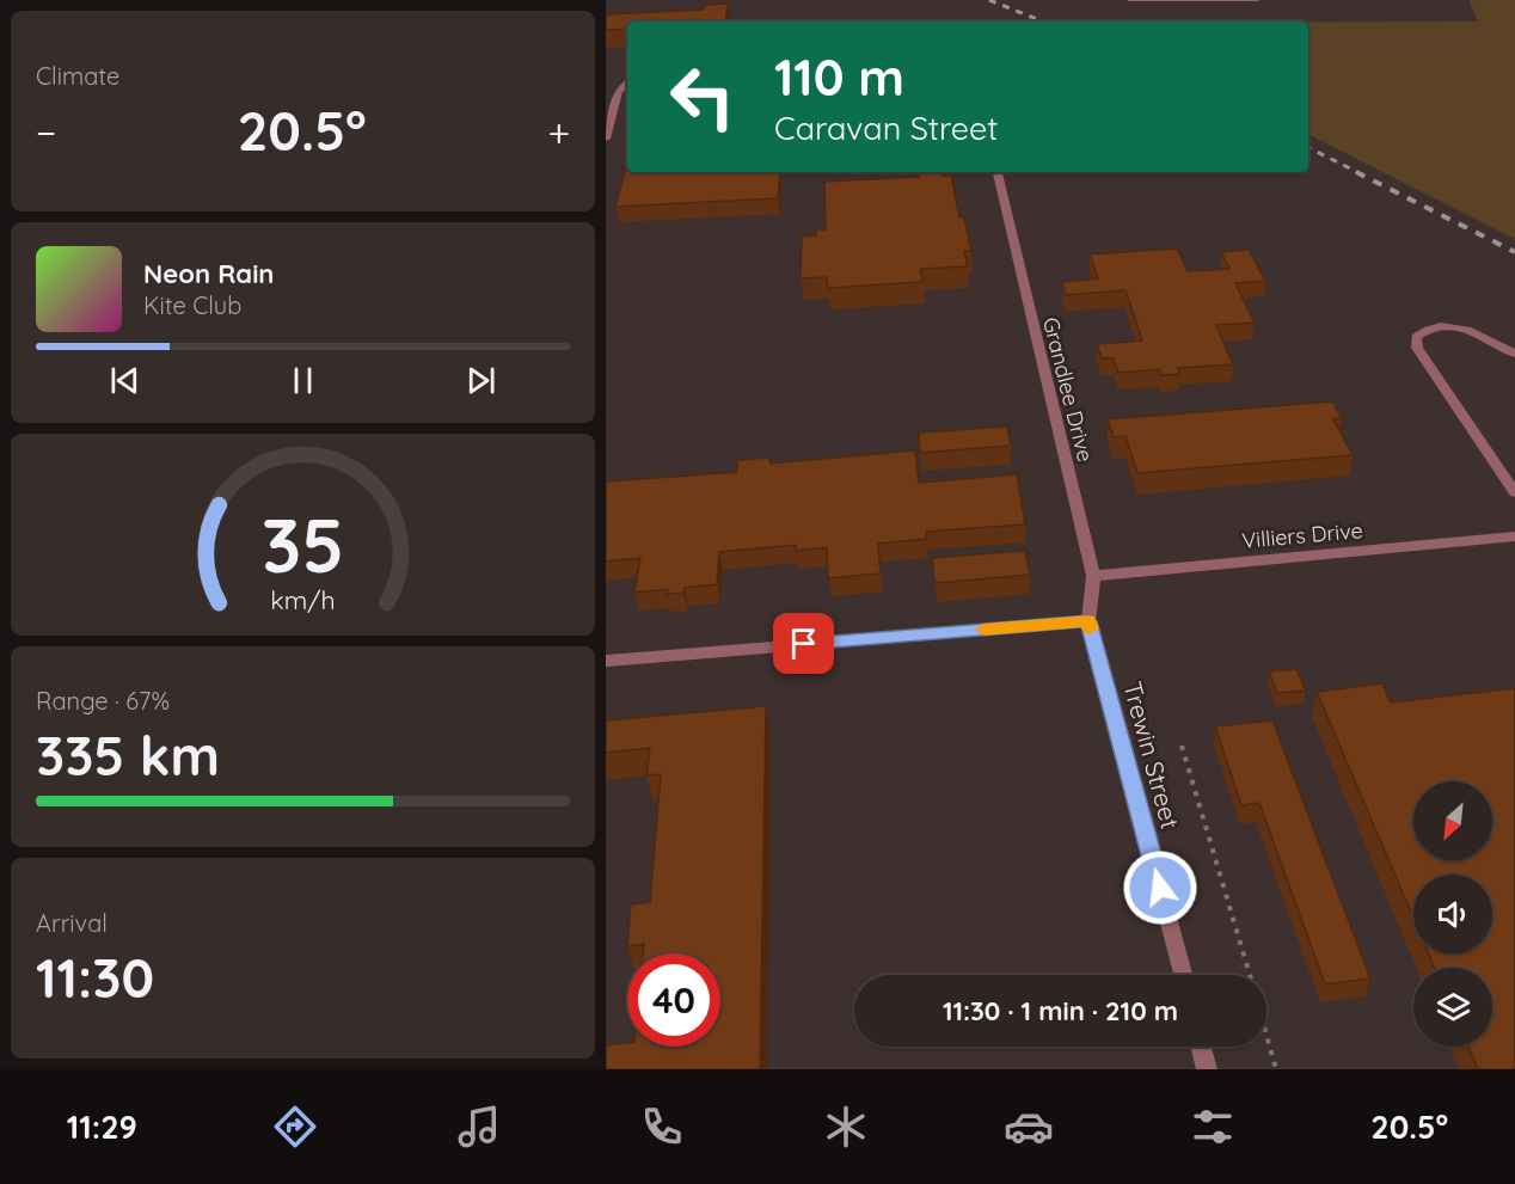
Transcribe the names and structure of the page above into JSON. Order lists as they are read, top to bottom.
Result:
{
  "streets": {
    "street": ["Grandlee Drive", "Villiers Drive", "Trewin Street"]
  },
  "crossings": [
    ["Grandlee Drive", "Villiers Drive"],
    ["Grandlee Drive", "Trewin Street"]
  ],
  "north": "bottom left",
  "page": {
    "tile": [
      "Climate",
      ["Range · 67%", "335 km"],
      ["Arrival", "11:30"]
    ],
    "turn": ["110 m", "Caravan Street"],
    "heat": ["−", "20.5°", "+"],
    "song": ["Neon Rain", "Kite Club"],
    "limit": "40",
    "trip": "11:30 · 1 min · 210 m",
    "tabs": ["11:29", "20.5°"],
    "gauge": ["35", "km/h"]
  }
}
